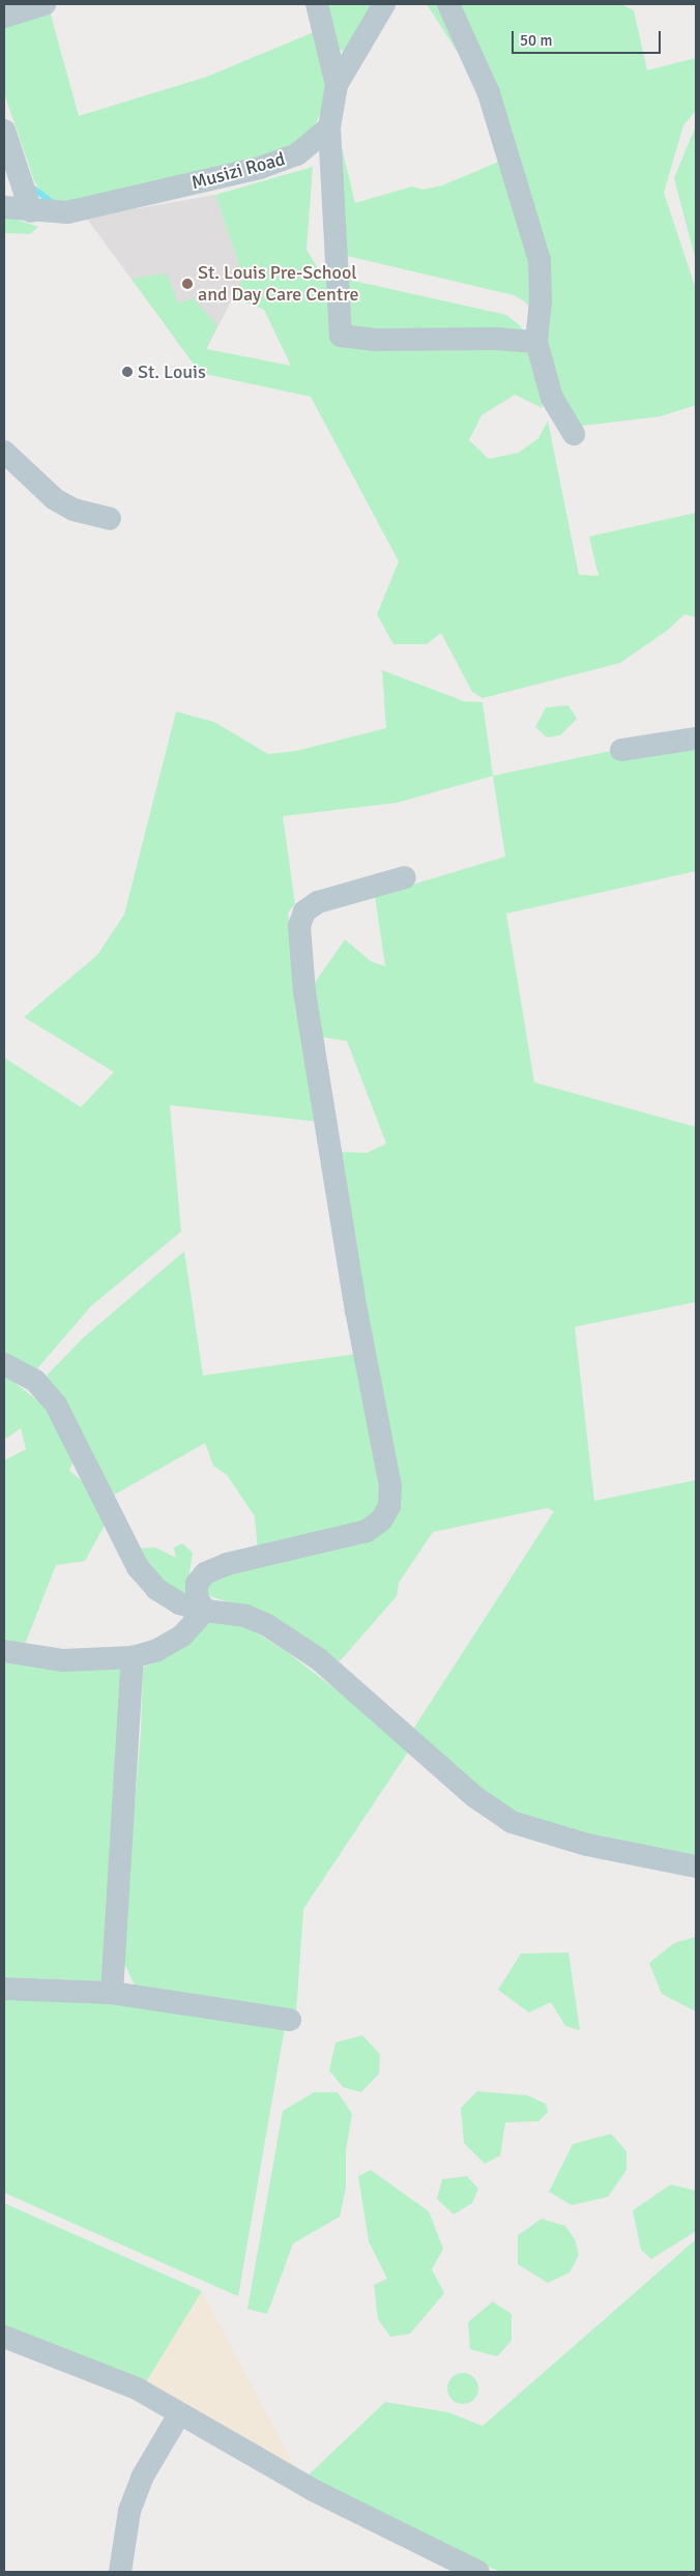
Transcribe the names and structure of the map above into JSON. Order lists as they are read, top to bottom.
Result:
{
  "streets": {
    "street": ["Musizi Road"]
  },
  "places": ["St. Louis Pre-School and Day Care Centre", "St. Louis"],
  "scale_bar": "50 m"
}
